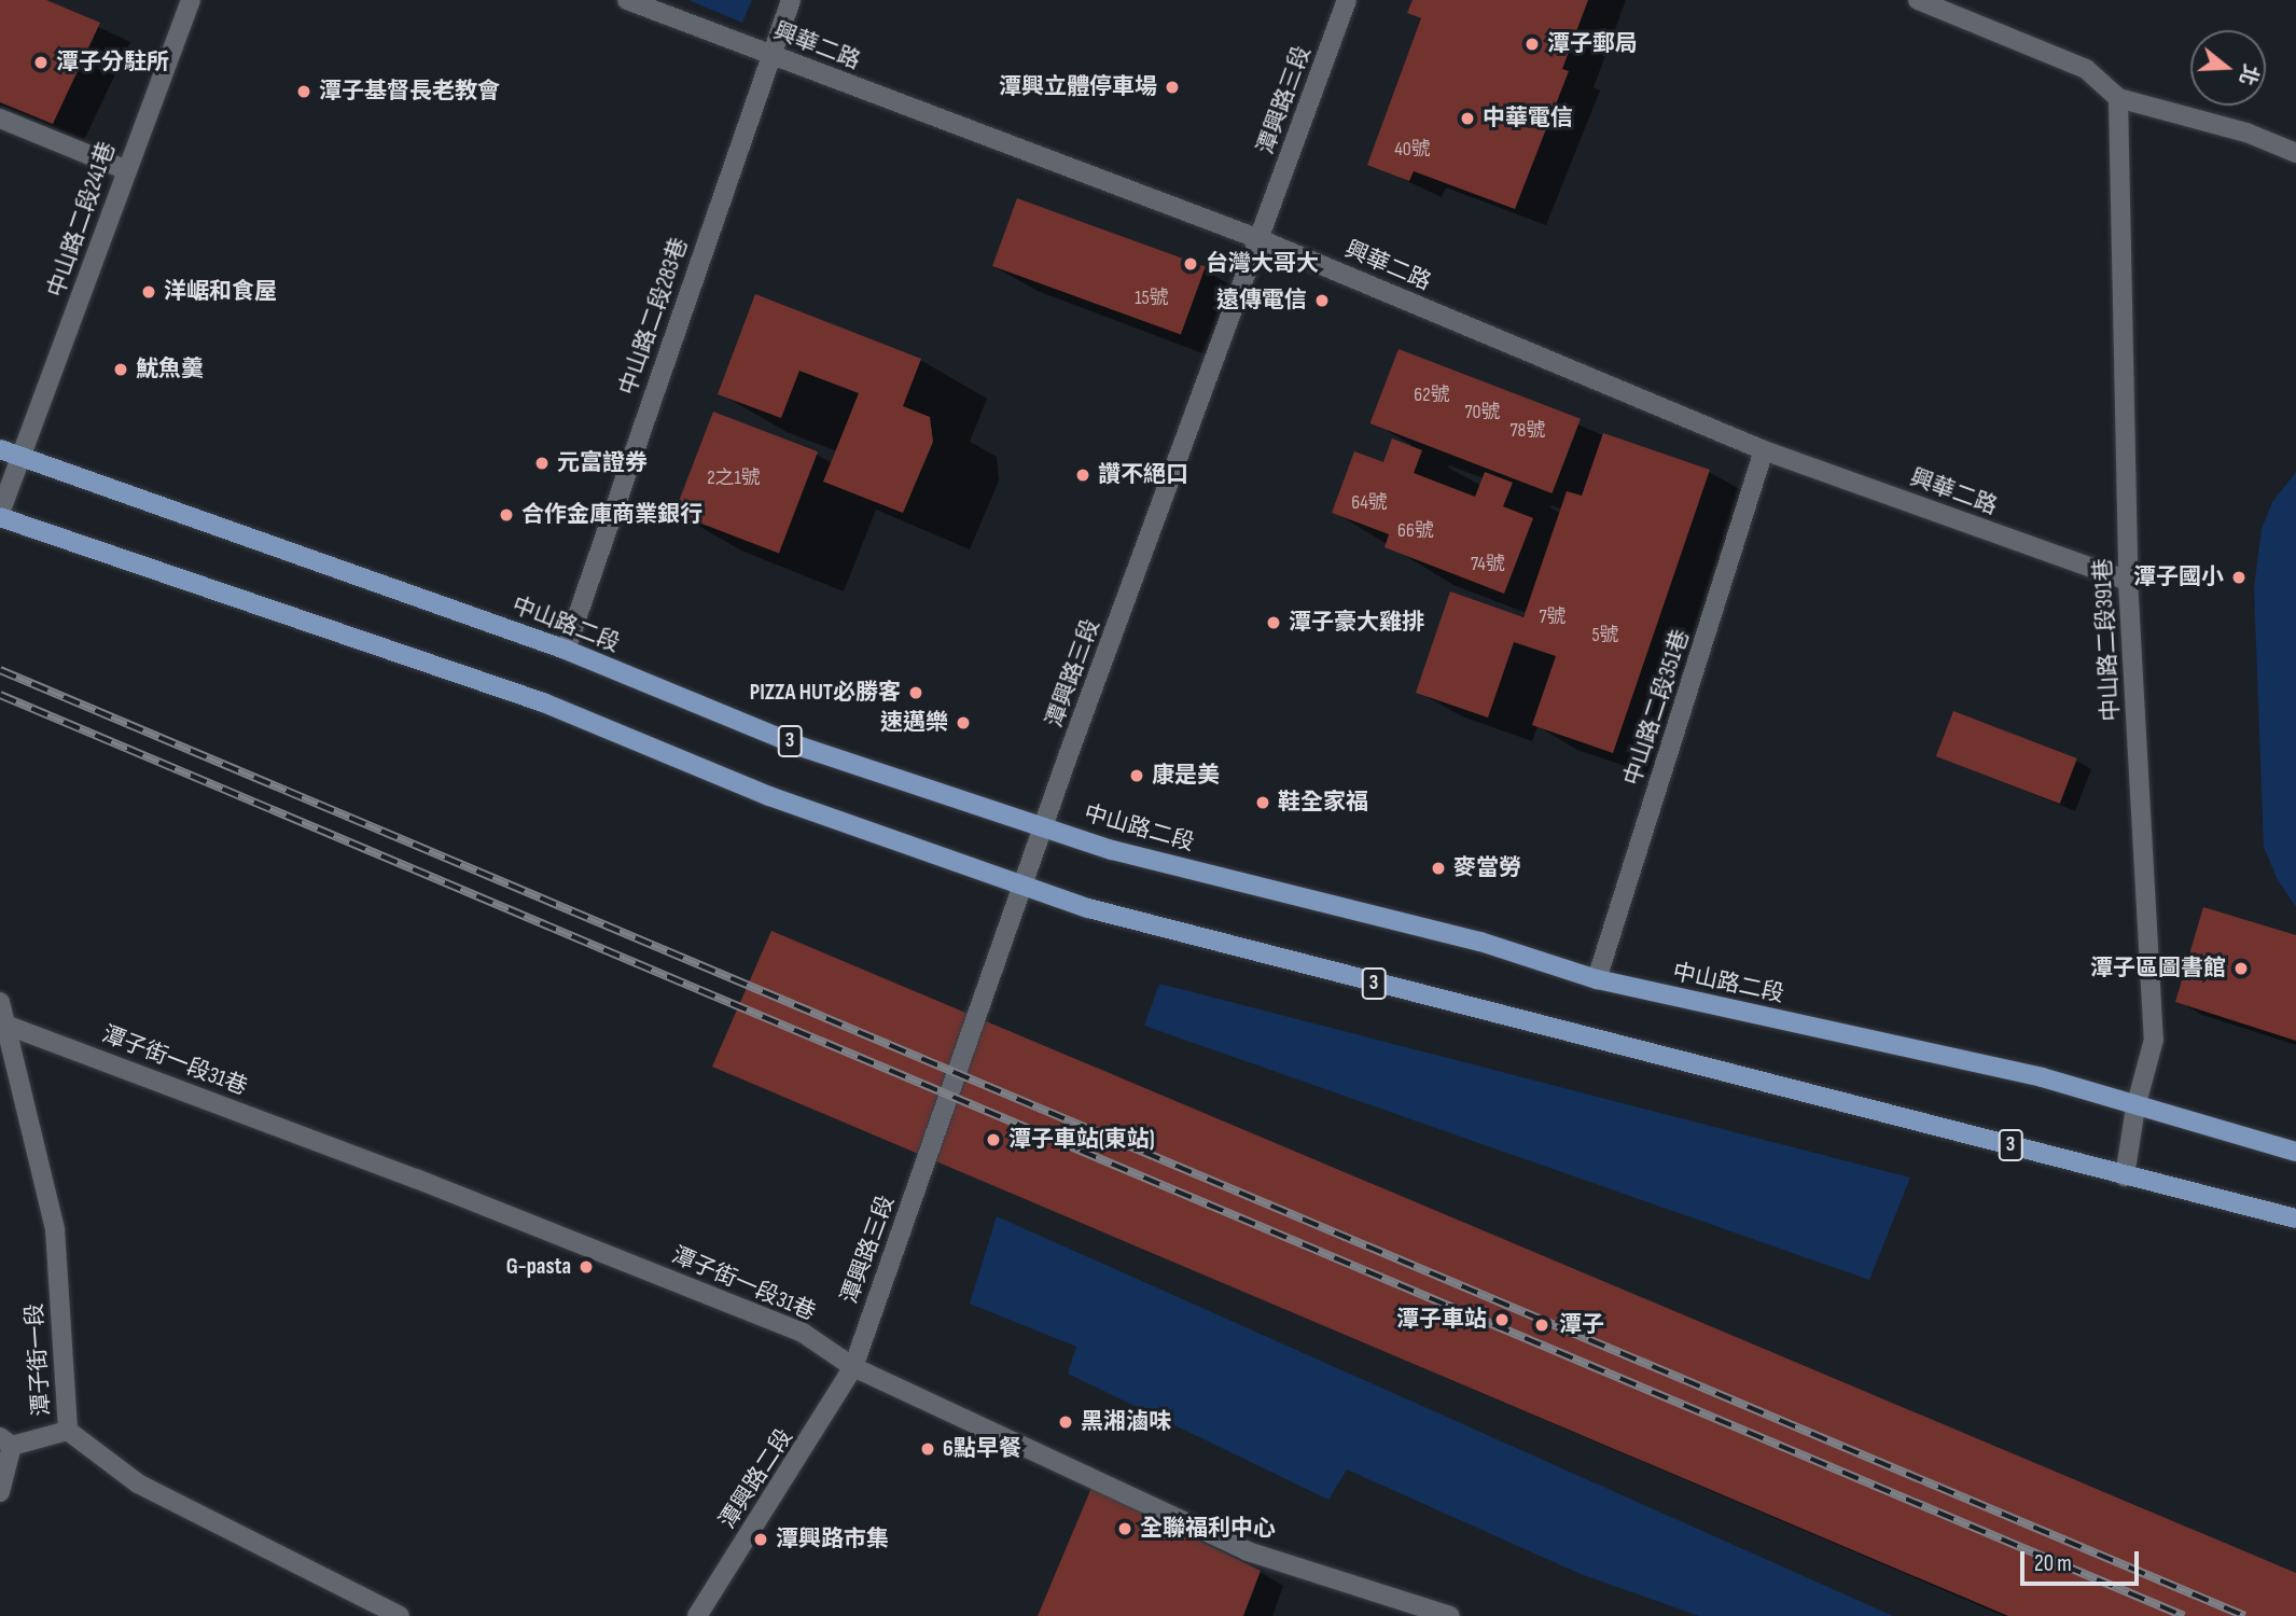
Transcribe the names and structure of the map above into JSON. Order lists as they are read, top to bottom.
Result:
{
  "streets": {
    "main road": ["中山路二段", "3"],
    "street": [
      "興華二路",
      "潭興路三段",
      "中山路二段241巷",
      "中山路二段283巷",
      "中山路二段391巷",
      "中山路二段351巷",
      "潭子街一段31巷",
      "潭子街一段",
      "潭興路二段"
    ]
  },
  "crossings": [
    ["興華二路", "潭興路三段"],
    ["興華二路", "中山路二段283巷"],
    ["興華二路", "中山路二段391巷"],
    ["興華二路", "中山路二段351巷"],
    ["潭興路三段", "中山路二段"],
    ["潭興路三段", "3"],
    ["潭興路三段", "潭子街一段31巷"],
    ["潭興路三段", "潭興路二段"],
    ["中山路二段241巷", "中山路二段"],
    ["中山路二段283巷", "中山路二段"],
    ["中山路二段", "中山路二段391巷"],
    ["中山路二段", "中山路二段351巷"],
    ["中山路二段391巷", "3"],
    ["潭子街一段31巷", "潭子街一段"],
    ["潭子街一段31巷", "潭興路二段"]
  ],
  "places": [
    "潭子郵局",
    "潭子分駐所",
    "潭興立體停車場",
    "潭子基督長老教會",
    "中華電信",
    "台灣大哥大",
    "洋崌和食屋",
    "遠傳電信",
    "魷魚羹",
    "元富證券",
    "讚不絕口",
    "合作金庫商業銀行",
    "潭子國小",
    "潭子豪大雞排",
    "PIZZA HUT必勝客",
    "速邁樂",
    "康是美",
    "鞋全家福",
    "麥當勞",
    "潭子區圖書館",
    "潭子車站(東站)",
    "G-pasta",
    "潭子車站",
    "潭子",
    "黑湘滷味",
    "6點早餐",
    "全聯福利中心",
    "潭興路市集"
  ],
  "house_numbers": [
    "40號",
    "15號",
    "62號",
    "70號",
    "78號",
    "2之1號",
    "64號",
    "66號",
    "74號",
    "7號",
    "5號"
  ],
  "scale_bar": "20 m",
  "north": "right"
}
